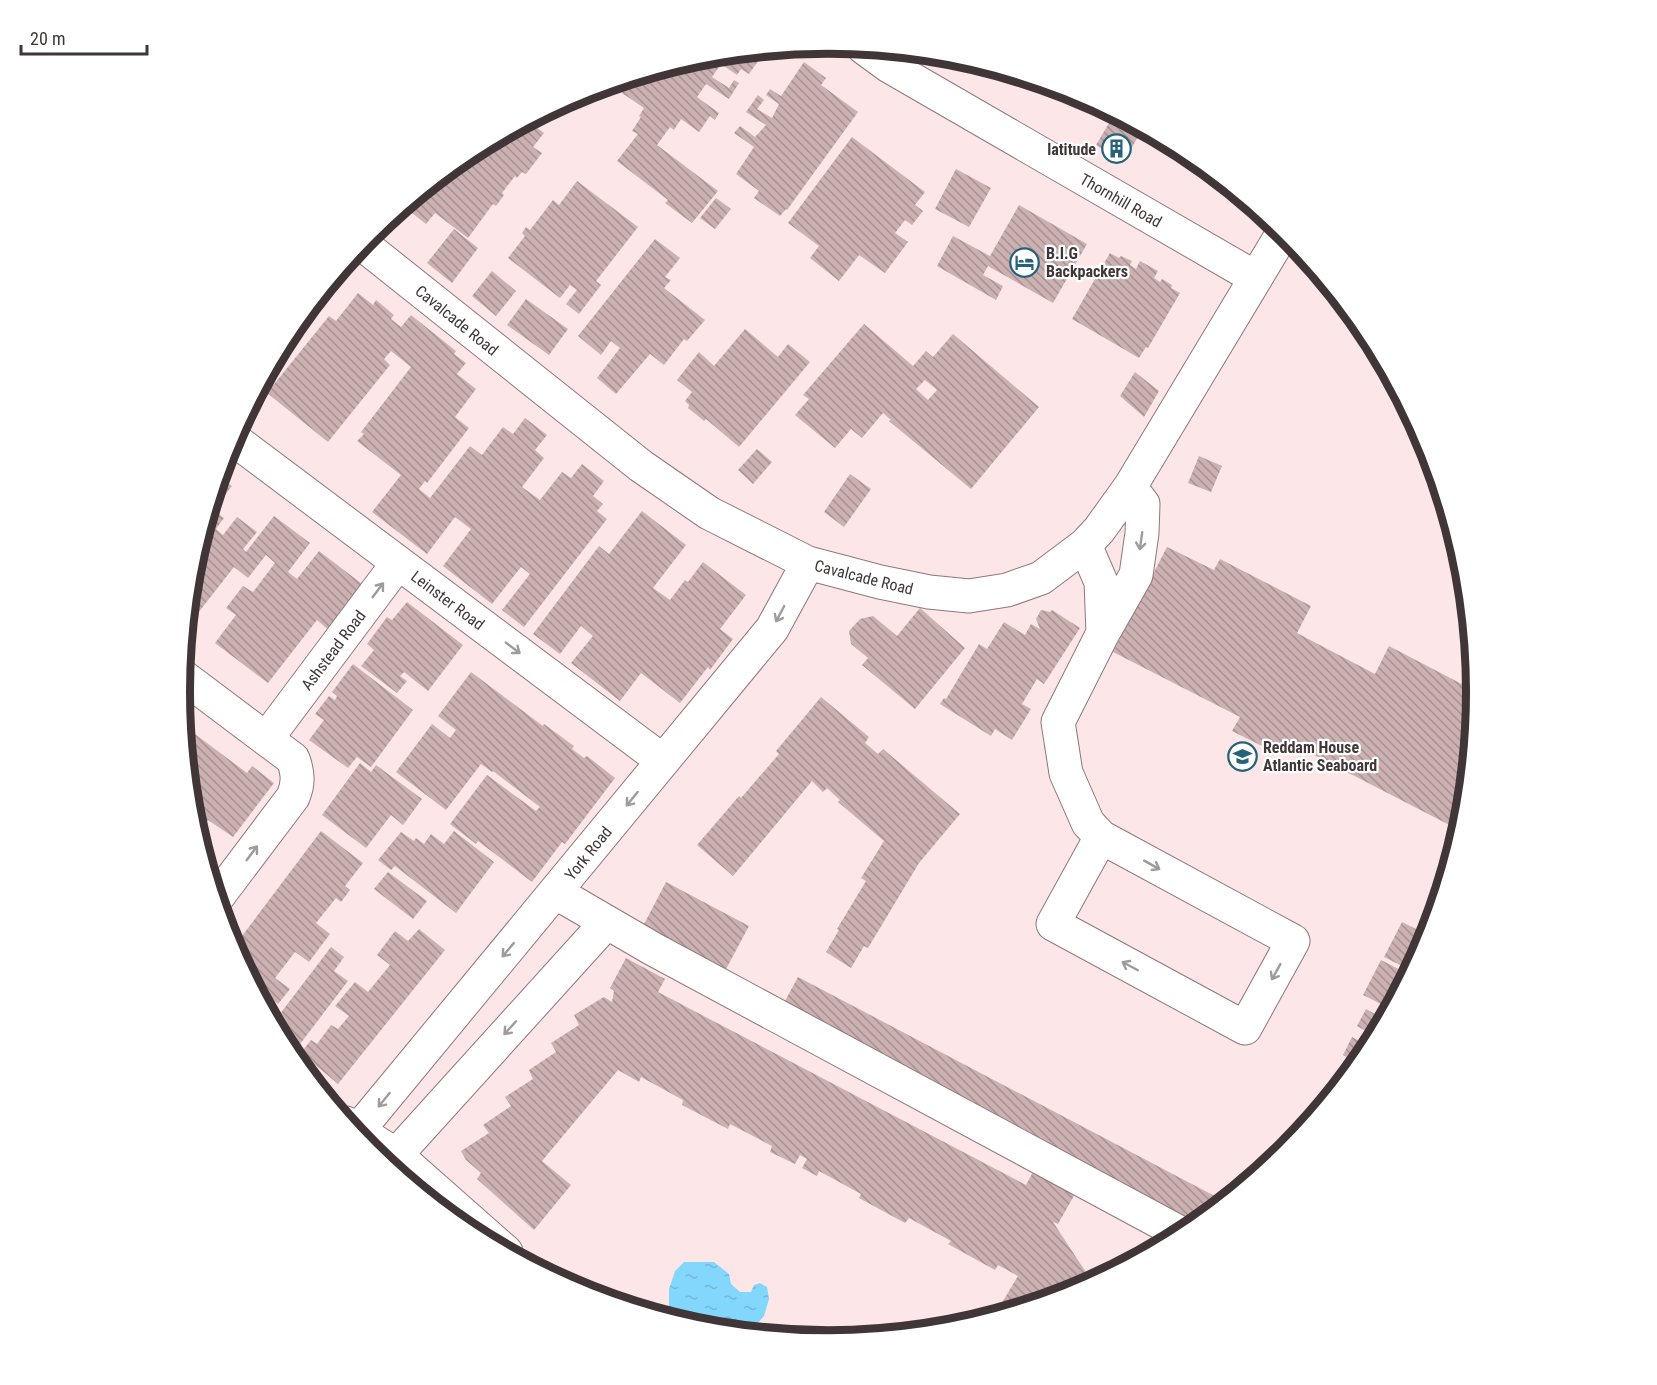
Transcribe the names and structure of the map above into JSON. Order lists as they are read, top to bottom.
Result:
{
  "streets": {
    "street": [
      "Thornhill Road",
      "Cavalcade Road",
      "Leinster Road",
      "Ashstead Road",
      "York Road"
    ]
  },
  "crossings": [
    ["Thornhill Road", "Cavalcade Road"],
    ["Cavalcade Road", "York Road"],
    ["Leinster Road", "Ashstead Road"],
    ["Leinster Road", "York Road"]
  ],
  "one_way": ["Leinster Road", "Ashstead Road"],
  "places": {
    "building": ["latitude"],
    "hotel": ["B.I.G Backpackers"],
    "school or university": ["Reddam House Atlantic Seaboard"]
  },
  "scale_bar": "20 m"
}
